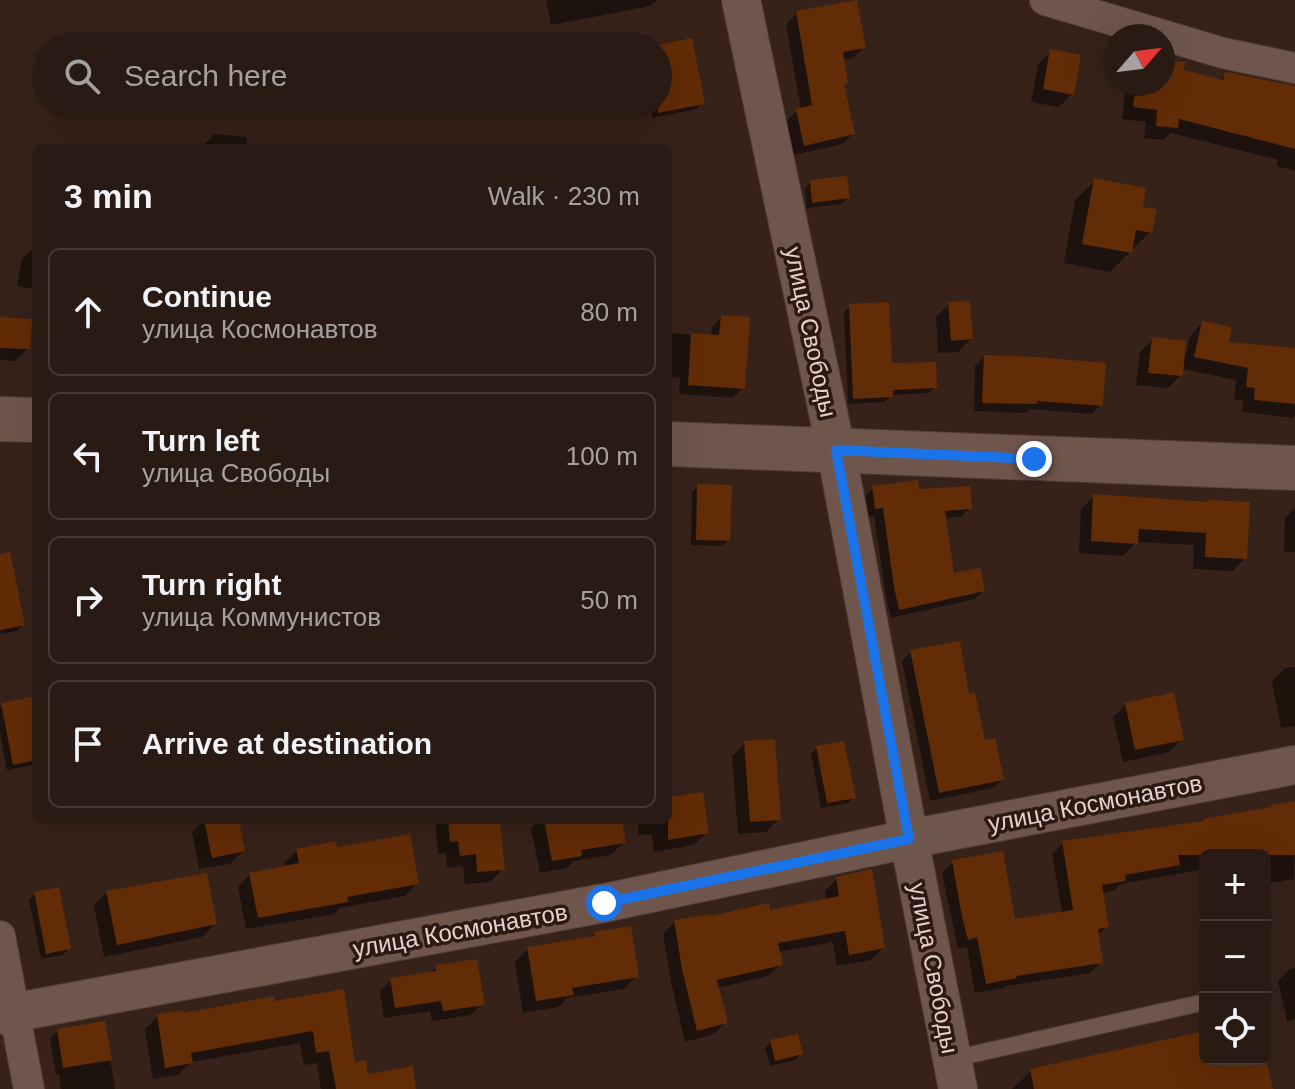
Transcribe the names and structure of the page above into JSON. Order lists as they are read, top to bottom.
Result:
{
  "streets": {
    "street": ["улица Свободы", "улица Космонавтов"]
  },
  "crossings": [
    ["улица Свободы", "улица Космонавтов"]
  ],
  "north": "top right",
  "page": {
    "search": "Search here",
    "heading": ["3 min", "Walk · 230 m"],
    "list": [
      ["Continue", "улица Космонавтов", "80 m"],
      ["Turn left", "улица Свободы", "100 m"],
      ["Turn right", "улица Коммунистов", "50 m"],
      "Arrive at destination"
    ],
    "map_buttons": ["+", "−"]
  }
}
